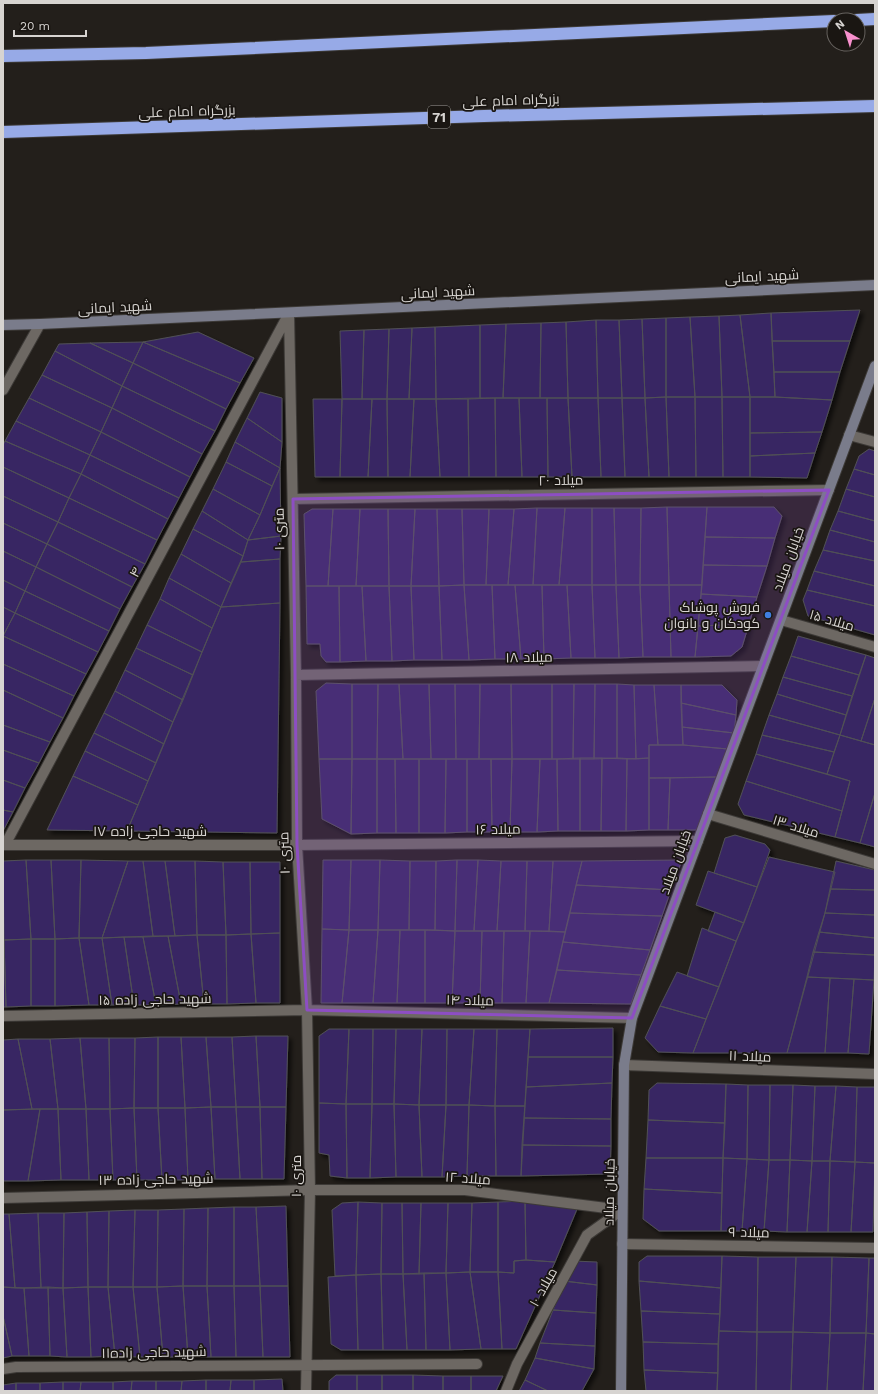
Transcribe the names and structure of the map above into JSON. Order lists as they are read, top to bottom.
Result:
{
  "streets": {
    "highway": ["بزرگراه امام علی", "71"],
    "street": [
      "شهید ایمانی",
      "میلاد ۲۰",
      "۱۰ متری",
      "خیابان میلاد",
      "۴",
      "میلاد ۱۵",
      "میلاد ۱۸",
      "میلاد ۱۳",
      "میلاد ۱۶",
      "شهید حاجی زاده ۱۷",
      "شهید حاجی زاده ۱۵",
      "میلاد ۱۴",
      "میلاد ۱۱",
      "میلاد ۱۲",
      "شهید حاجی زاده ۱۳",
      "میلاد ۹",
      "میلاد ۱۰",
      "شهید حاجی زاده۱۱"
    ]
  },
  "crossings": [
    ["شهید ایمانی", "۱۰ متری"],
    ["شهید ایمانی", "۴"],
    ["میلاد ۲۰", "۱۰ متری"],
    ["میلاد ۲۰", "خیابان میلاد"],
    ["۱۰ متری", "۴"],
    ["۱۰ متری", "میلاد ۱۸"],
    ["۱۰ متری", "میلاد ۱۶"],
    ["۱۰ متری", "شهید حاجی زاده ۱۷"],
    ["۱۰ متری", "شهید حاجی زاده ۱۵"],
    ["۱۰ متری", "میلاد ۱۴"],
    ["۱۰ متری", "میلاد ۱۲"],
    ["۱۰ متری", "شهید حاجی زاده ۱۳"],
    ["۱۰ متری", "شهید حاجی زاده۱۱"],
    ["خیابان میلاد", "میلاد ۱۵"],
    ["خیابان میلاد", "میلاد ۱۸"],
    ["خیابان میلاد", "میلاد ۱۳"],
    ["خیابان میلاد", "میلاد ۱۶"],
    ["خیابان میلاد", "میلاد ۱۴"],
    ["خیابان میلاد", "میلاد ۱۱"],
    ["خیابان میلاد", "میلاد ۱۲"],
    ["خیابان میلاد", "میلاد ۹"],
    ["خیابان میلاد", "میلاد ۱۰"],
    ["۴", "شهید حاجی زاده ۱۷"],
    ["میلاد ۱۶", "شهید حاجی زاده ۱۷"],
    ["شهید حاجی زاده ۱۵", "میلاد ۱۴"],
    ["میلاد ۱۲", "شهید حاجی زاده ۱۳"],
    ["میلاد ۱۲", "میلاد ۱۰"]
  ],
  "places": ["فروش پوشاک کودکان و بانوان"],
  "scale_bar": "20 m",
  "north": "top left"
}
